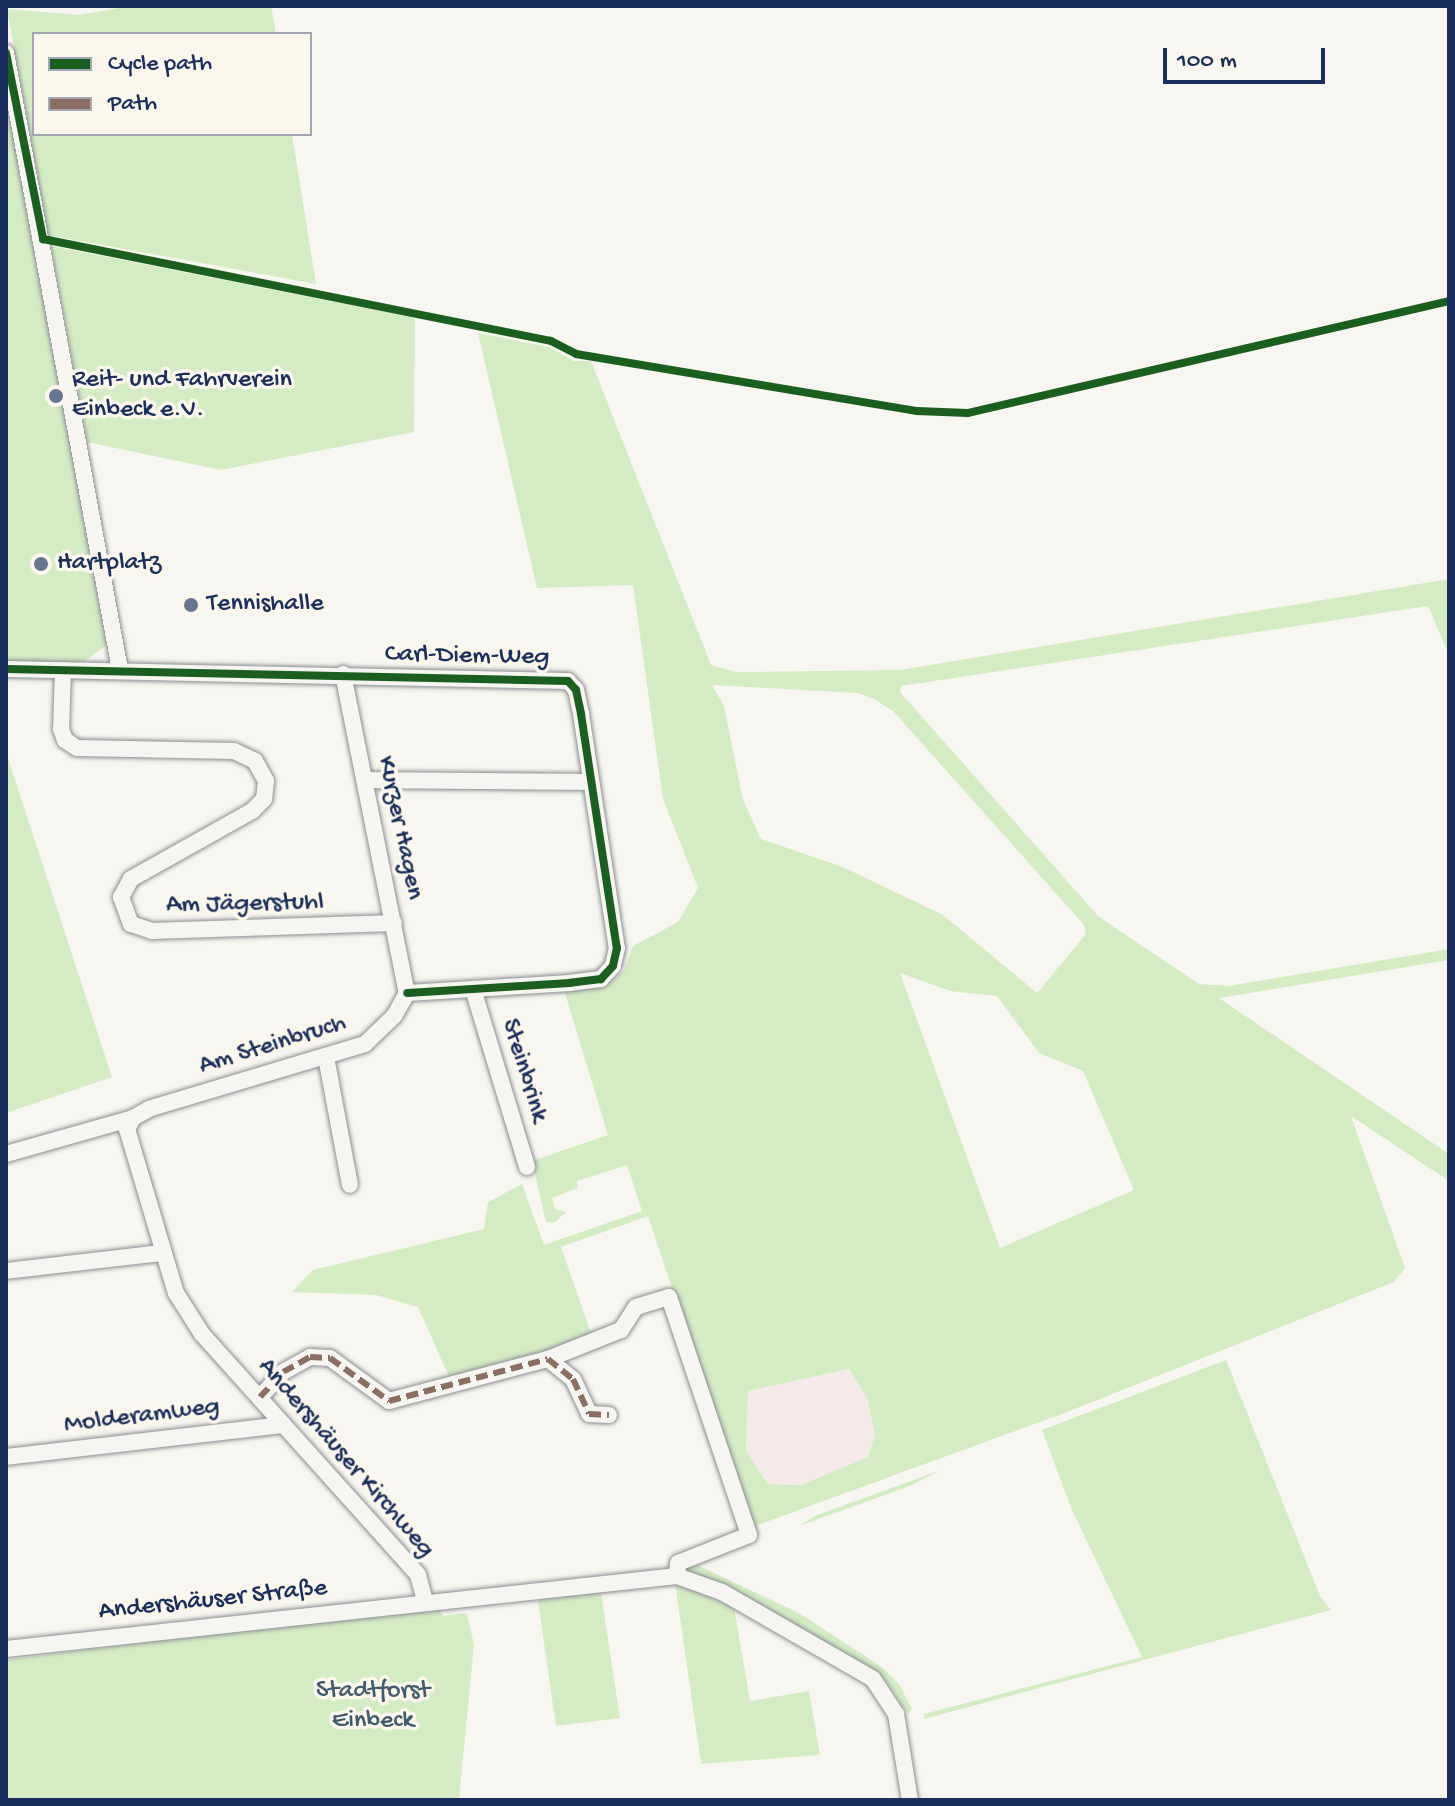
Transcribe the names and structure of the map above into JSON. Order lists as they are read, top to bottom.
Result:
{
  "streets": {
    "street": [
      "Carl-Diem-Weg",
      "Kurzer Hagen",
      "Am Jägerstuhl",
      "Am Steinbruch",
      "Steinbrink",
      "Molderamweg",
      "Andershäuser Kirchweg",
      "Andershäuser Straße"
    ]
  },
  "crossings": [
    ["Carl-Diem-Weg", "Kurzer Hagen"],
    ["Carl-Diem-Weg", "Am Jägerstuhl"],
    ["Carl-Diem-Weg", "Am Steinbruch"],
    ["Carl-Diem-Weg", "Steinbrink"],
    ["Kurzer Hagen", "Am Jägerstuhl"],
    ["Kurzer Hagen", "Am Steinbruch"],
    ["Am Steinbruch", "Andershäuser Kirchweg"],
    ["Molderamweg", "Andershäuser Kirchweg"],
    ["Andershäuser Kirchweg", "Andershäuser Straße"]
  ],
  "parks": ["Stadtforst Einbeck"],
  "places": ["Reit- und Fahrverein Einbeck e.V.", "Hartplatz", "Tennishalle"],
  "legend": ["Cycle path", "Path"],
  "scale_bar": "100 m"
}
